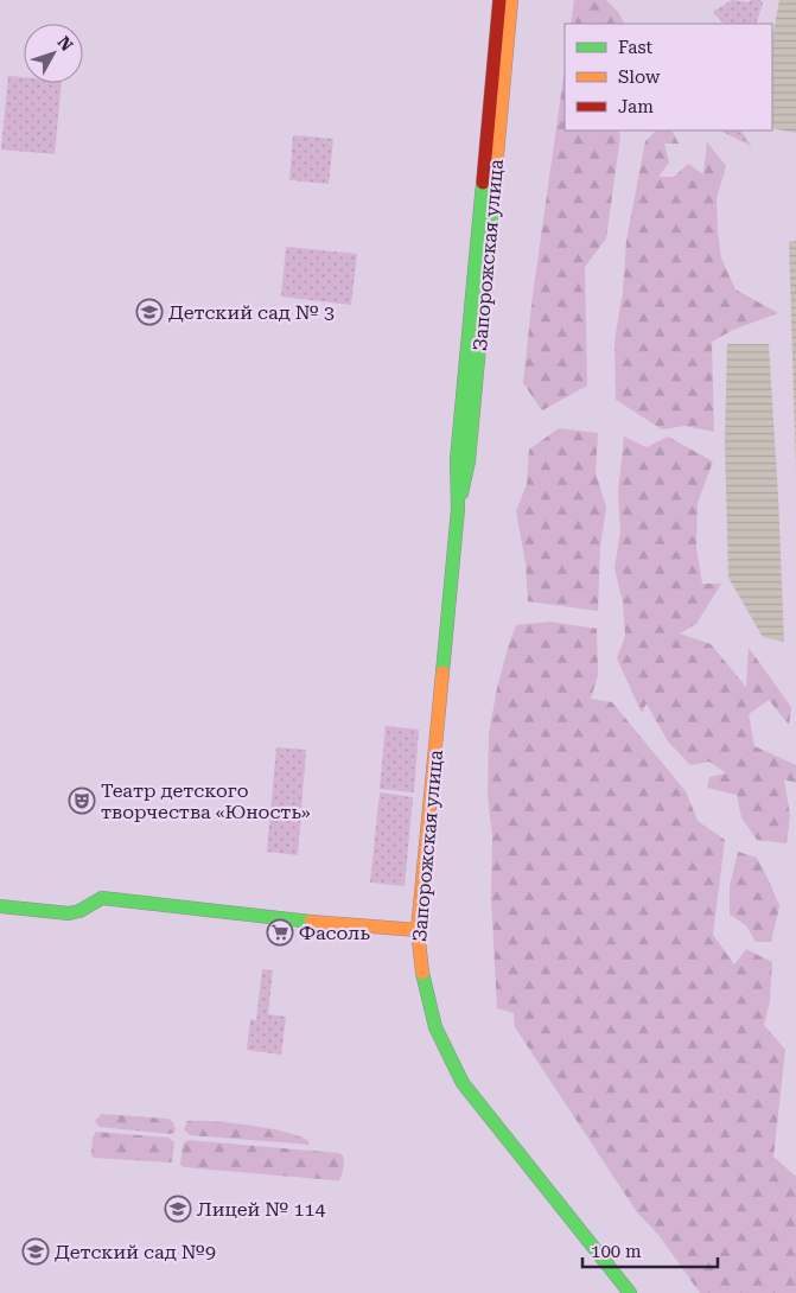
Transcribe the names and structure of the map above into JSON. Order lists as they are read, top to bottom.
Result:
{
  "streets": {
    "main road": ["Запорожская улица"]
  },
  "places": {
    "school or university": ["Детский сад № 3", "Лицей № 114", "Детский сад №9"],
    "theatre": ["Театр детского творчества «Юность»"],
    "supermarket": ["Фасоль"]
  },
  "legend": ["Fast", "Slow", "Jam"],
  "scale_bar": "100 m",
  "north": "top right"
}
